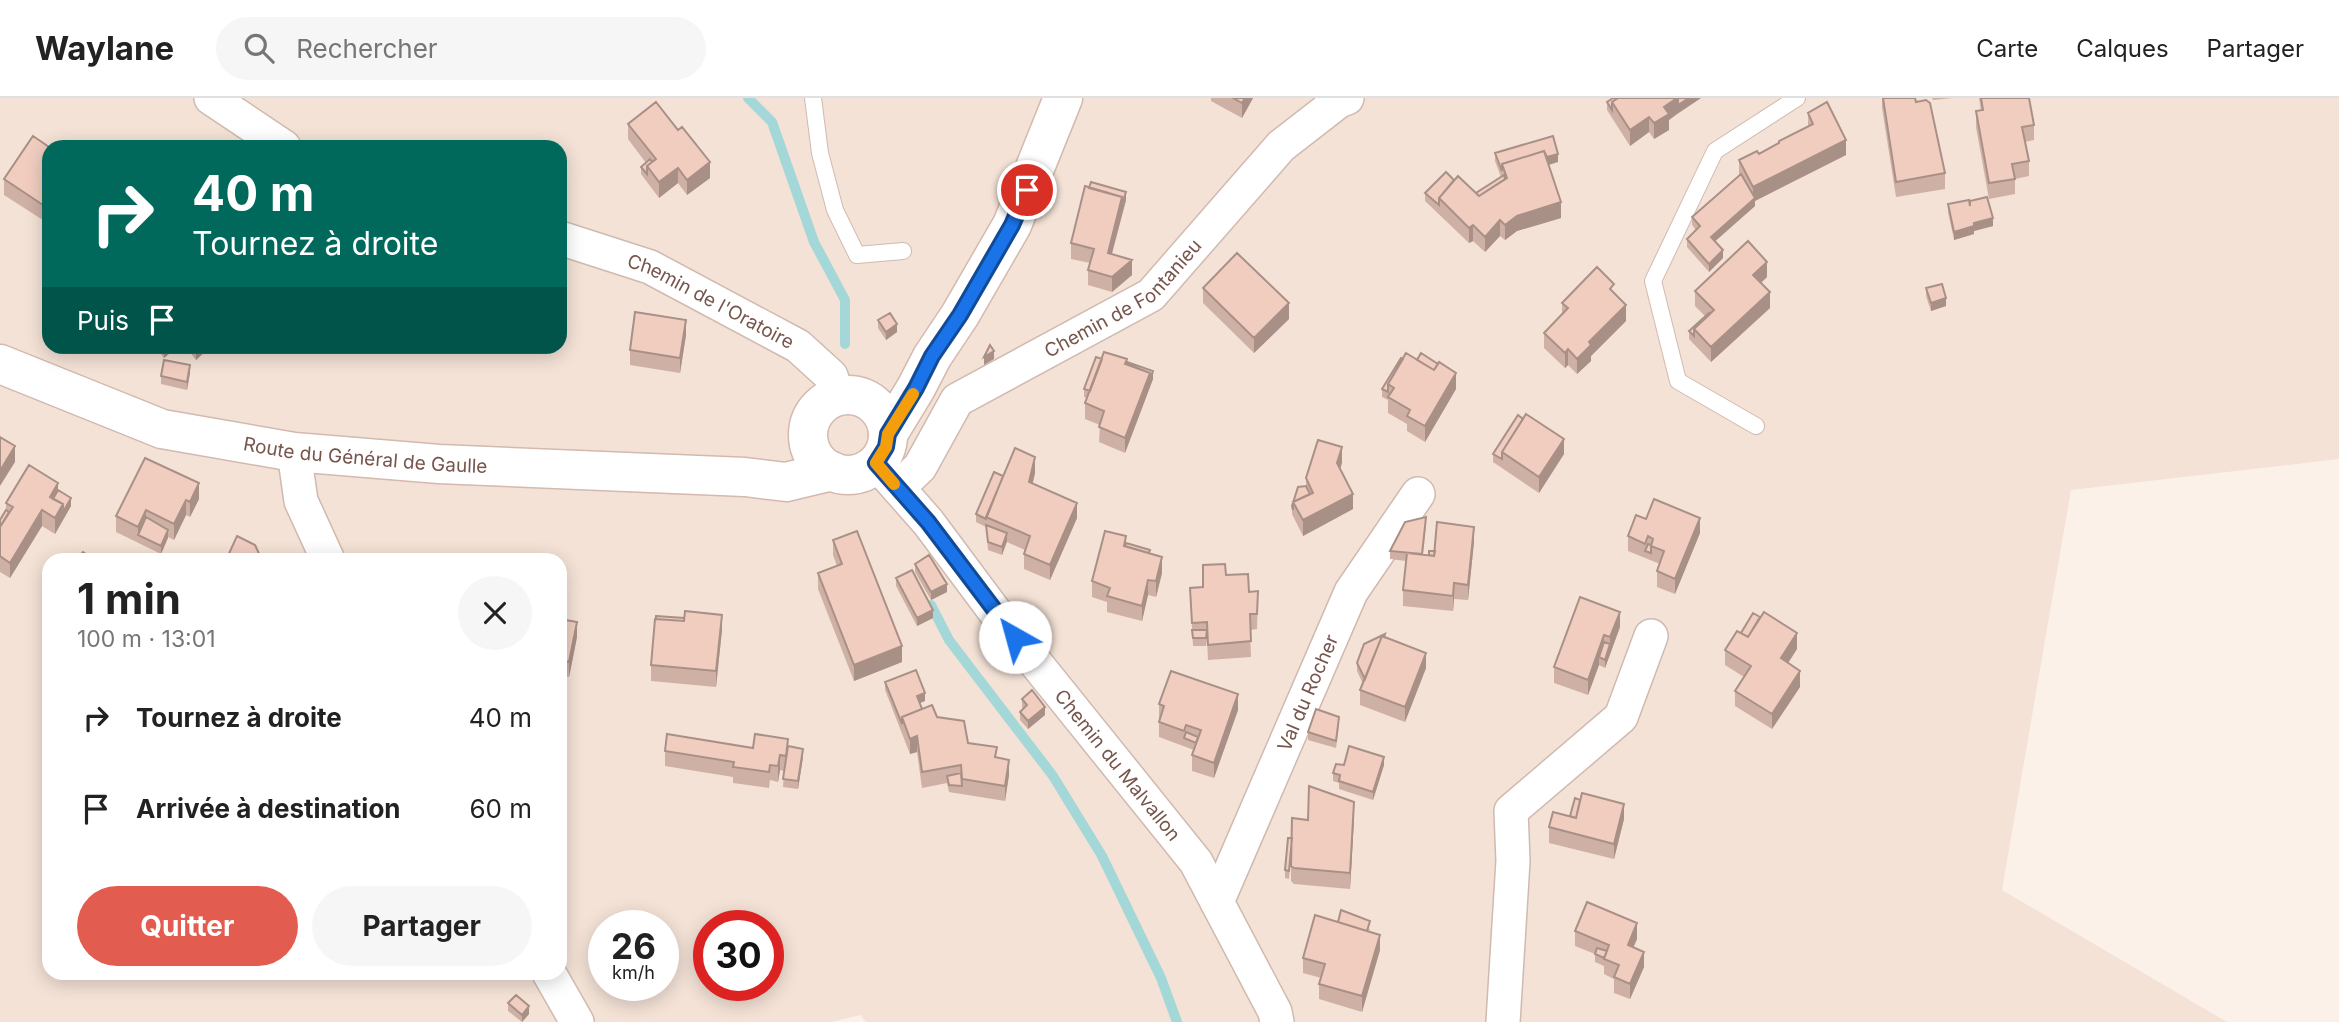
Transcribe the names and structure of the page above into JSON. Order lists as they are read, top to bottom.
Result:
{
  "streets": {
    "street": [
      "Chemin de Fontanieu",
      "Chemin de l'Oratoire",
      "Route du Général de Gaulle",
      "Val du Rocher",
      "Chemin du Malvallon"
    ]
  },
  "crossings": [
    ["Chemin de Fontanieu", "Chemin de l'Oratoire"],
    ["Chemin de Fontanieu", "Route du Général de Gaulle"],
    ["Chemin de Fontanieu", "Chemin du Malvallon"],
    ["Chemin de l'Oratoire", "Route du Général de Gaulle"],
    ["Chemin de l'Oratoire", "Chemin du Malvallon"],
    ["Route du Général de Gaulle", "Chemin du Malvallon"],
    ["Val du Rocher", "Chemin du Malvallon"]
  ],
  "page": {
    "header": "Waylane",
    "search": "Rechercher",
    "nav": ["Carte", "Calques", "Partager"],
    "turn": ["40 m", "Tournez à droite"],
    "then": "Puis",
    "heading": ["1 min", "100 m · 13:01"],
    "list": [
      {
        "name": "Tournez à droite",
        "value": "40 m"
      },
      {
        "name": "Arrivée à destination",
        "value": "60 m"
      }
    ],
    "buttons": ["Quitter", "Partager"],
    "speed": "26 km/h",
    "limit": "30"
  }
}
